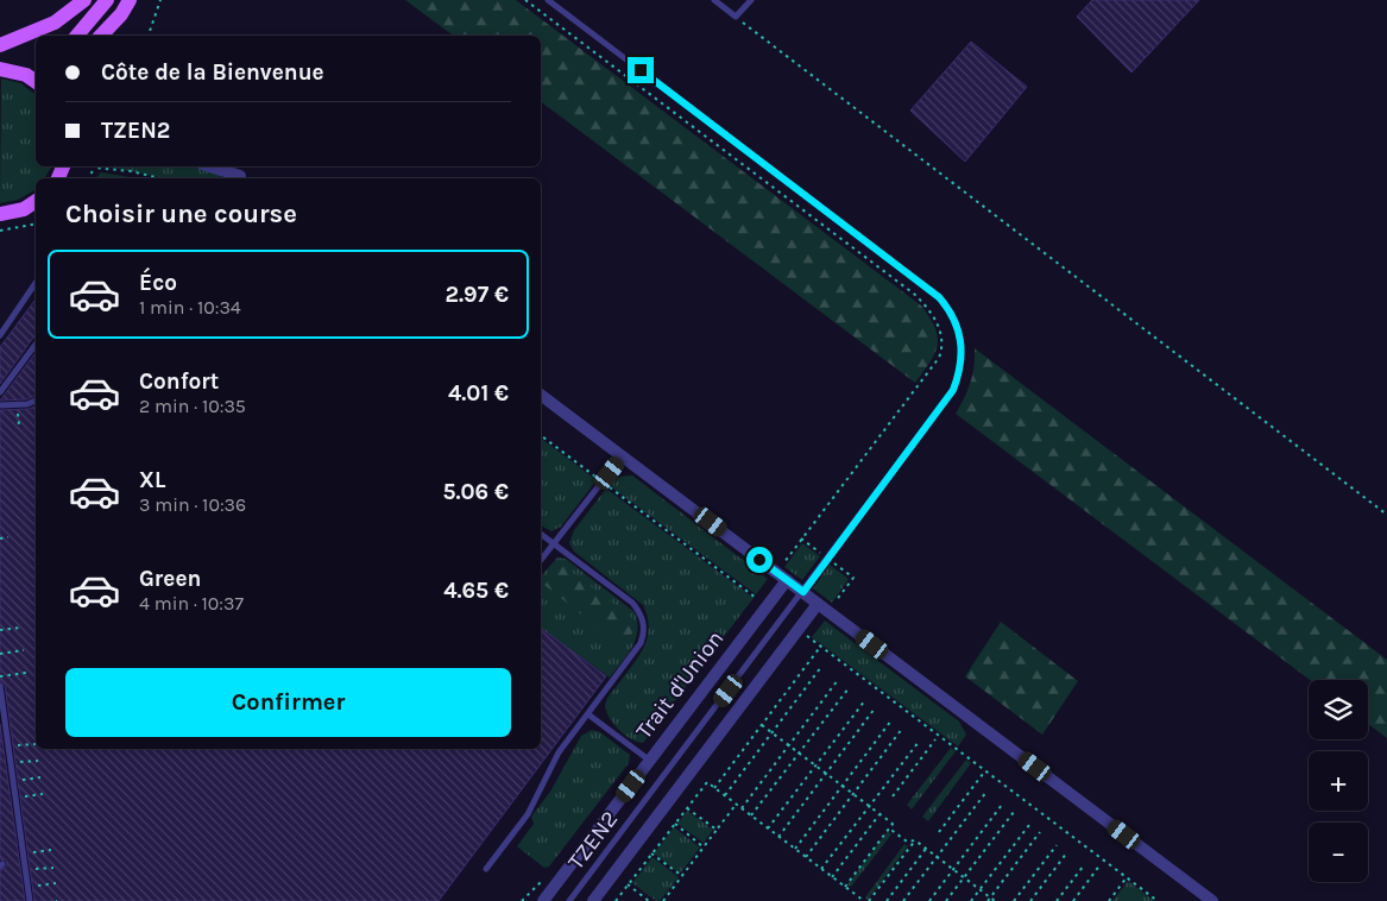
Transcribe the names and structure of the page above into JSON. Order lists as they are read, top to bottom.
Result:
{
  "streets": {
    "street": ["Trait d'Union"],
    "lane": ["TZEN2"]
  },
  "page": {
    "banner": ["Côte de la Bienvenue", "TZEN2"],
    "heading": "Choisir une course",
    "list": [
      {
        "name": "Éco",
        "note": "1 min · 10:34",
        "value": "2.97 €"
      },
      {
        "name": "Confort",
        "note": "2 min · 10:35",
        "value": "4.01 €"
      },
      {
        "name": "XL",
        "note": "3 min · 10:36",
        "value": "5.06 €"
      },
      {
        "name": "Green",
        "note": "4 min · 10:37",
        "value": "4.65 €"
      }
    ],
    "buttons": "Confirmer",
    "map_buttons": ["+", "−"]
  }
}
